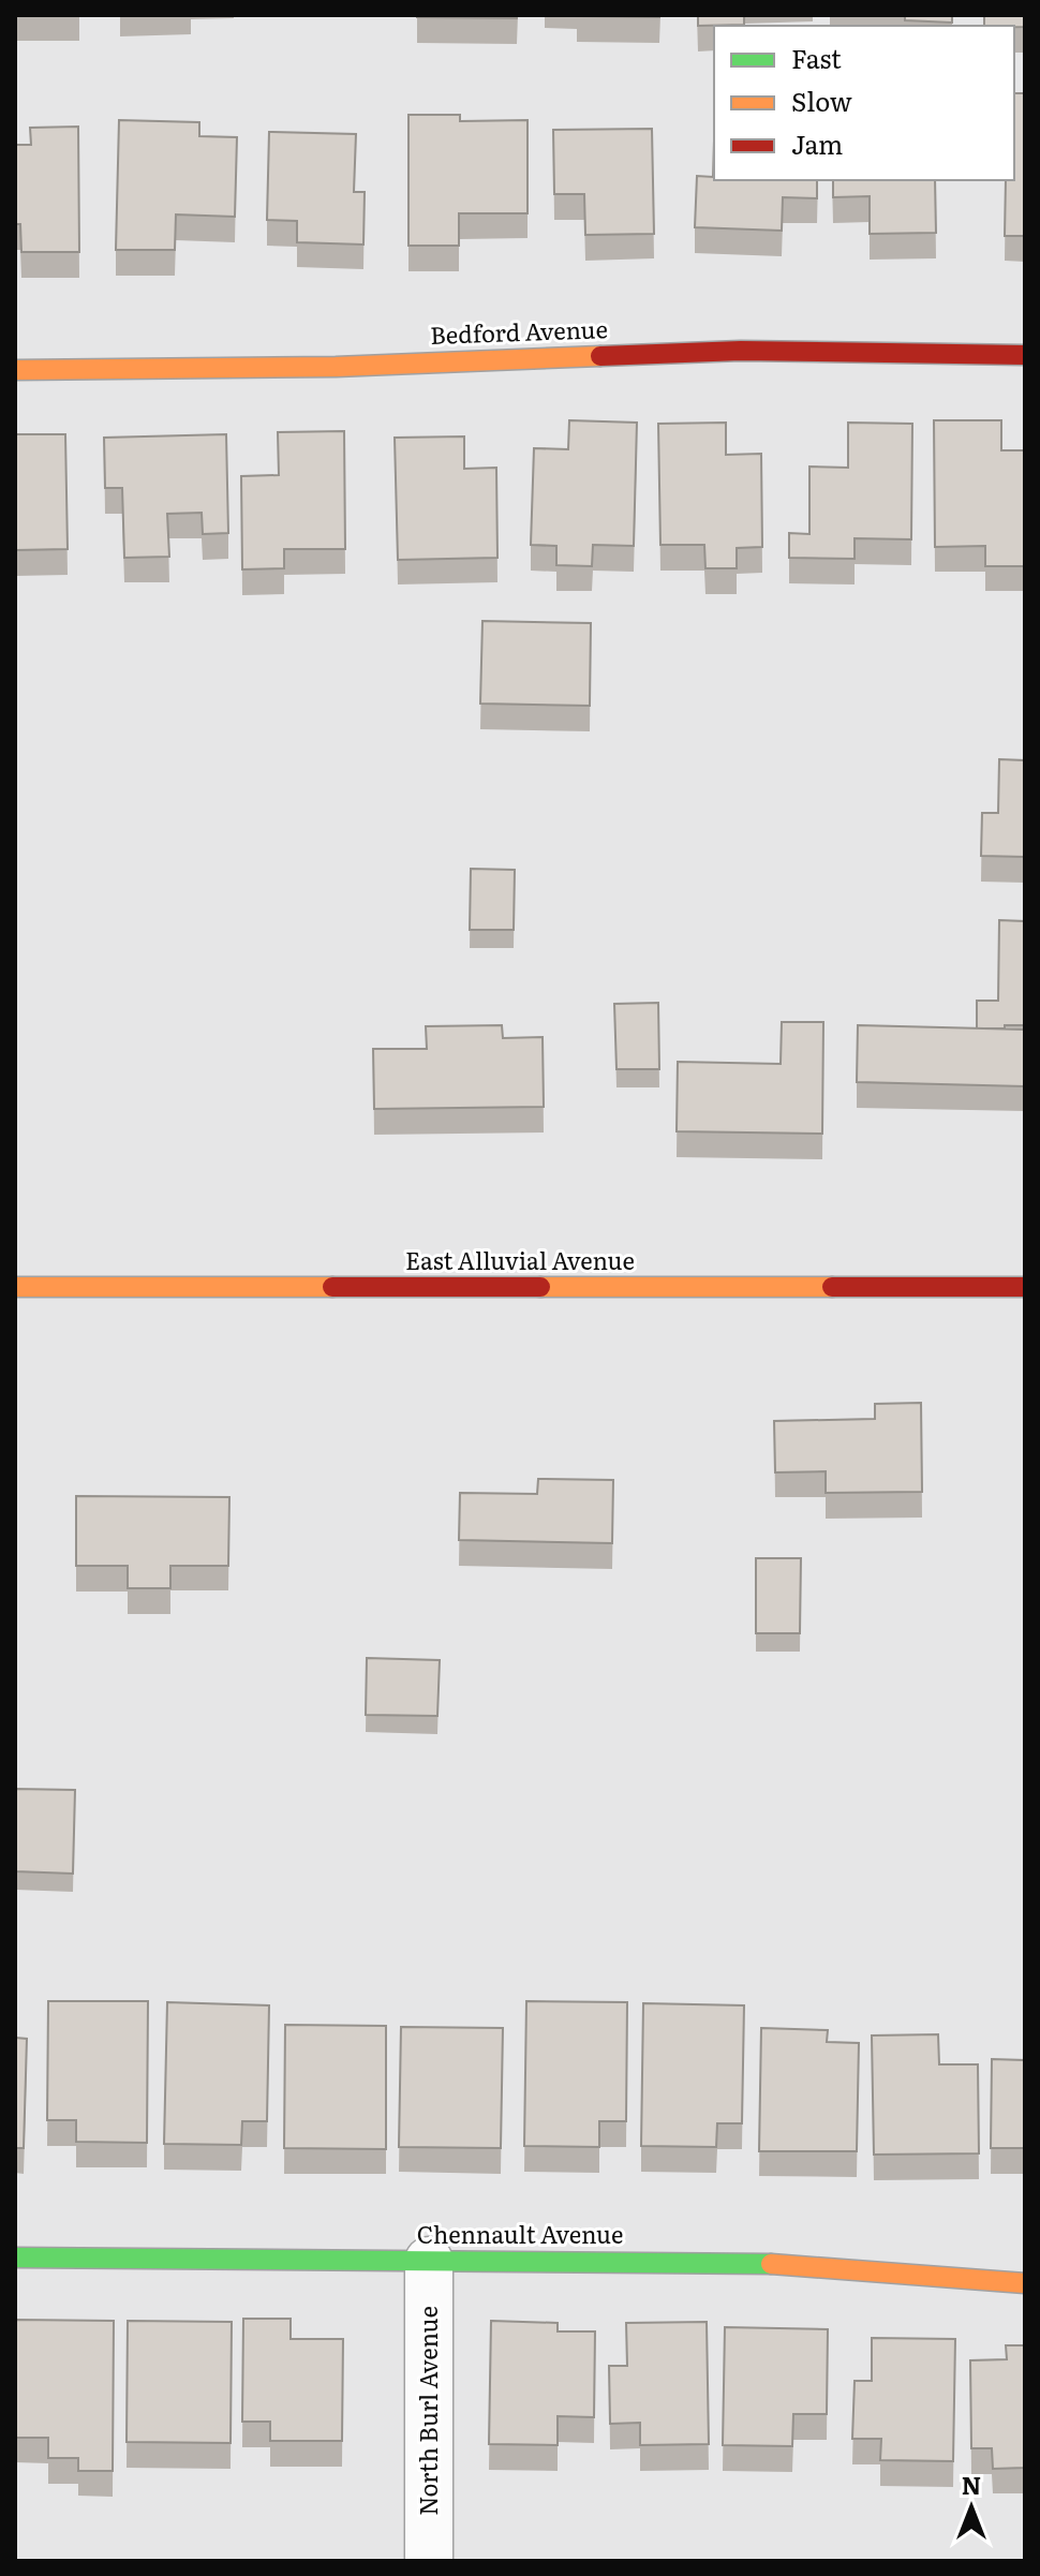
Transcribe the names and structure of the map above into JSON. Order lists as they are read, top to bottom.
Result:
{
  "streets": {
    "street": [
      "Bedford Avenue",
      "East Alluvial Avenue",
      "Chennault Avenue",
      "North Burl Avenue"
    ]
  },
  "crossings": [
    ["Chennault Avenue", "North Burl Avenue"]
  ],
  "legend": ["Fast", "Slow", "Jam"],
  "north": "top"
}
